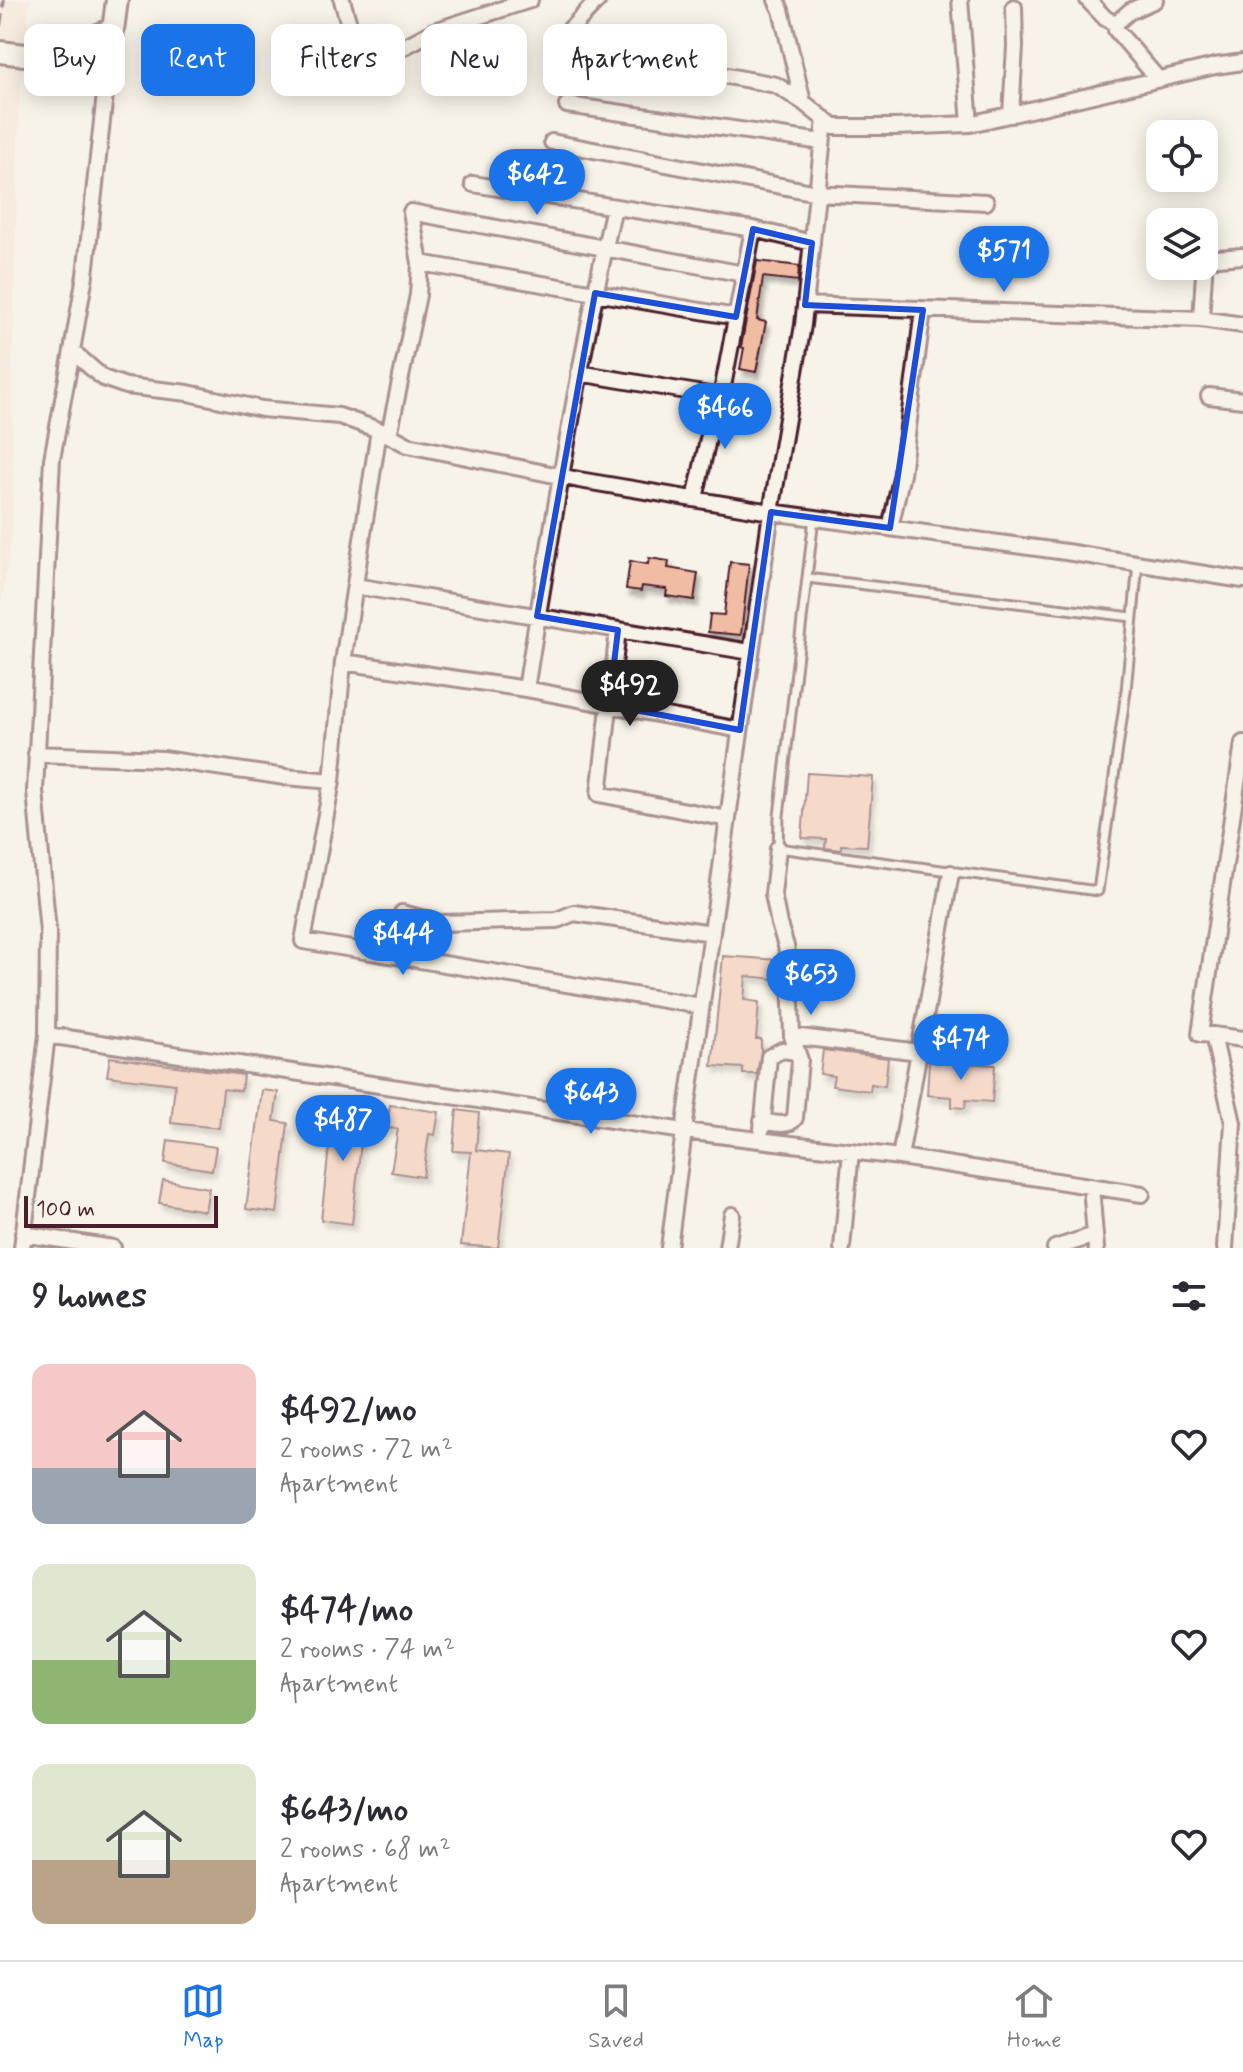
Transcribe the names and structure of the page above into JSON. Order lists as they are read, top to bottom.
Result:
{
  "scale_bar": "100 m",
  "page": {
    "chip": [
      "Buy",
      "Rent",
      "Filters",
      "New",
      "Apartment"
    ],
    "price": [
      "$642",
      "$571",
      "$466",
      "$492",
      "$444",
      "$653",
      "$474",
      "$643",
      "$487"
    ],
    "scale": "100 m",
    "heading": "9 homes",
    "list": [
      {
        "name": "$492/mo",
        "note": "2 rooms · 72 m² · Apartment"
      },
      {
        "name": "$474/mo",
        "note": "2 rooms · 74 m² · Apartment"
      },
      {
        "name": "$643/mo",
        "note": "2 rooms · 68 m² · Apartment"
      }
    ],
    "tabs": ["Map", "Saved", "Home"]
  }
}
